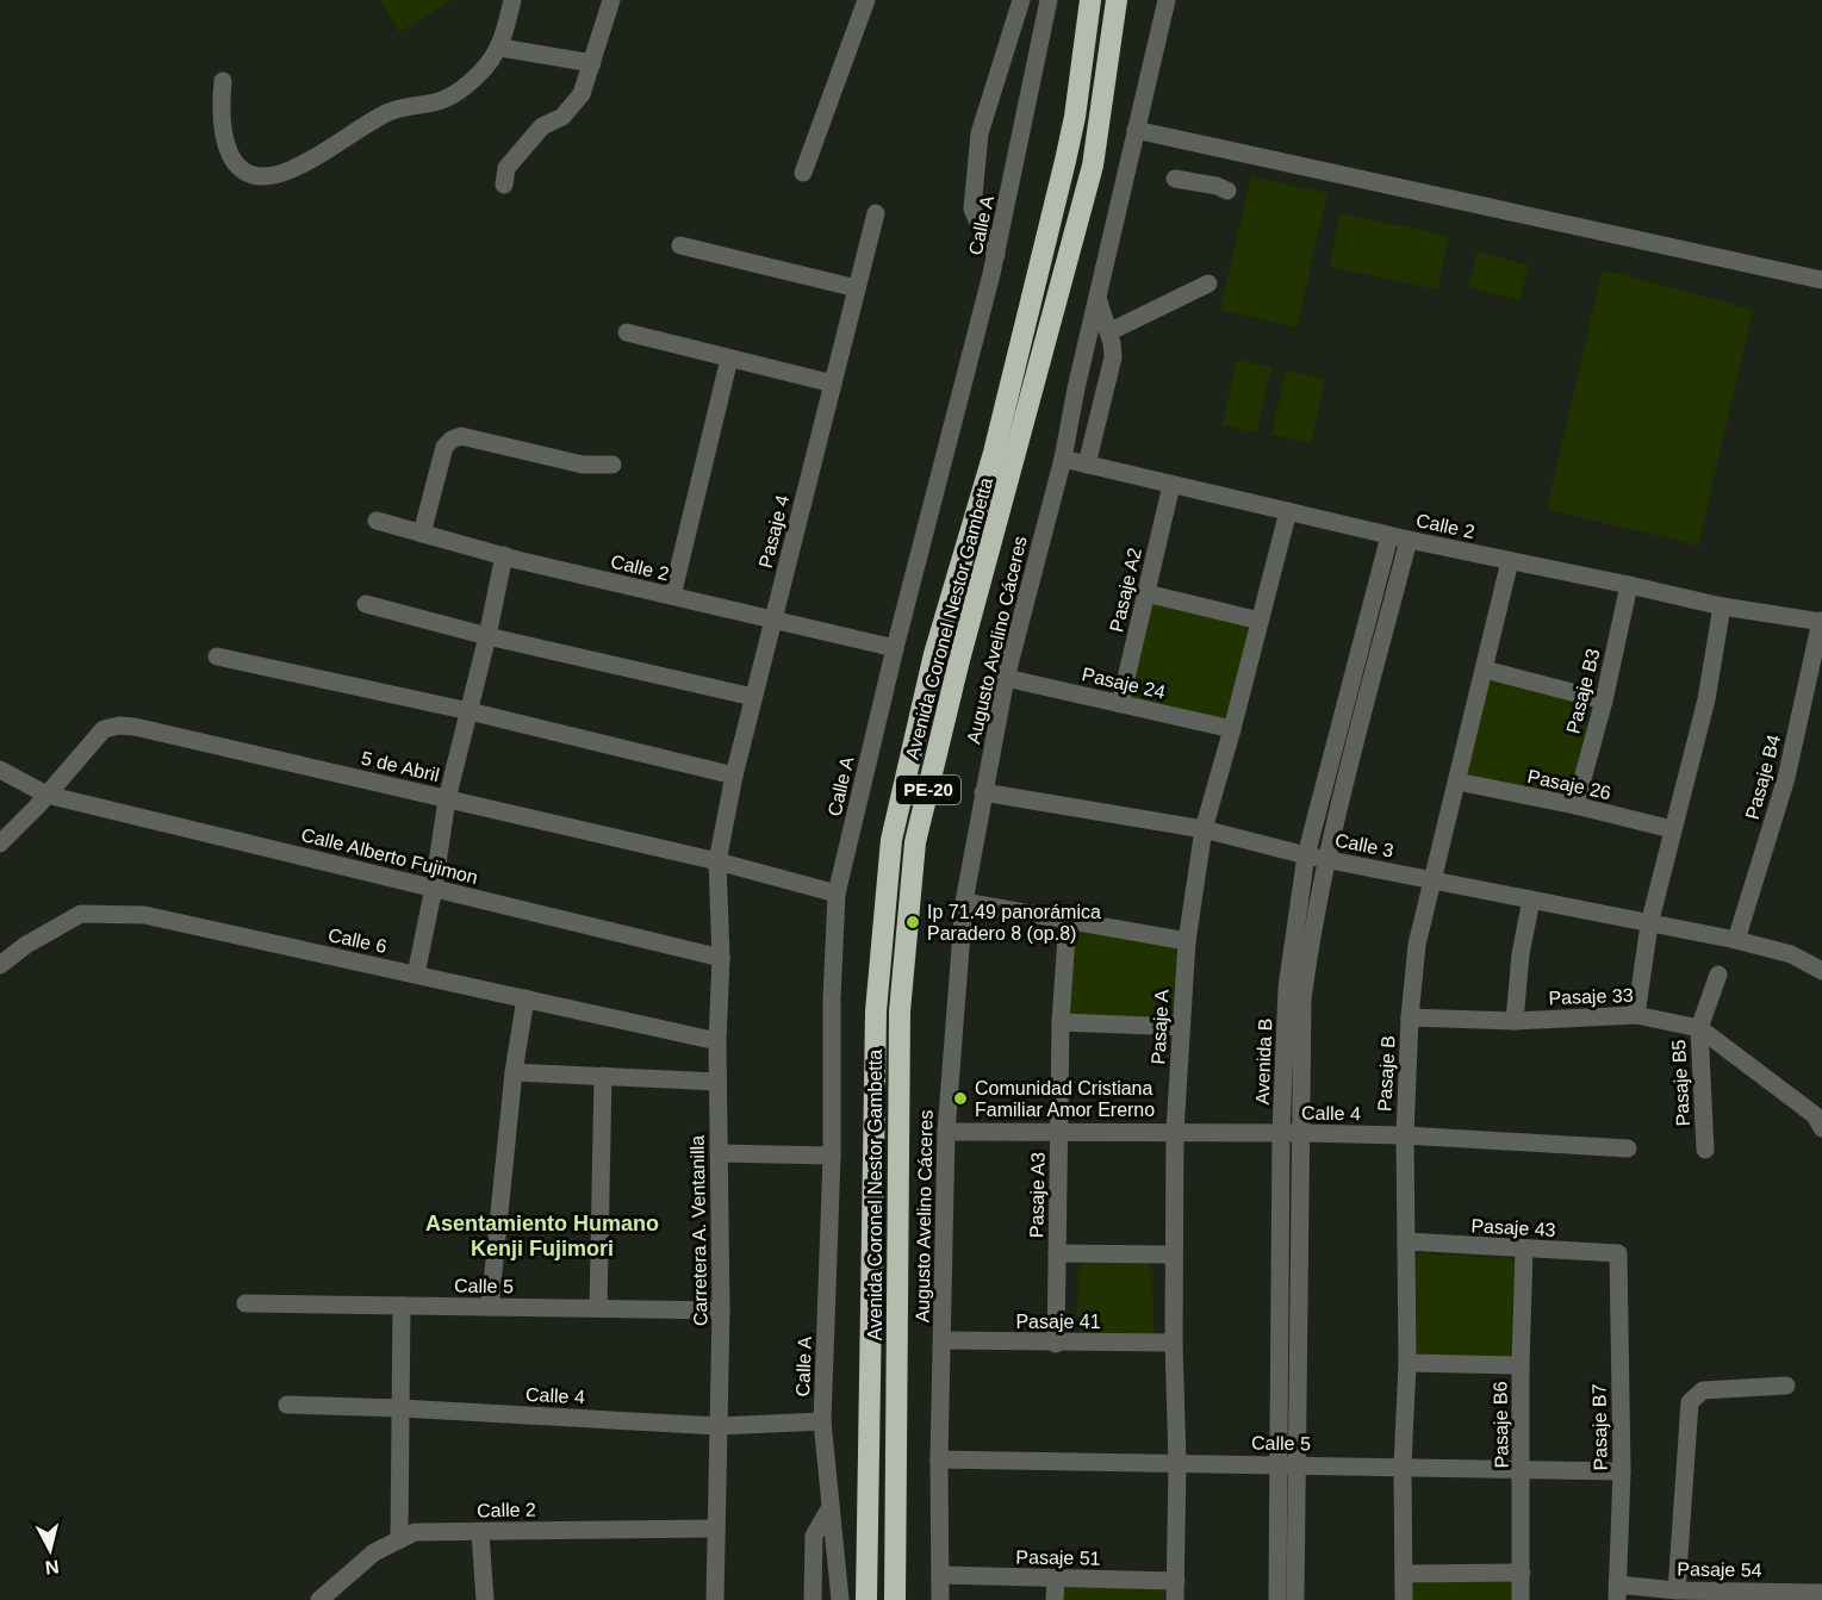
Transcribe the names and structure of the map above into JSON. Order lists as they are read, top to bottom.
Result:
{
  "streets": {
    "highway": ["Avenida Coronel Nestor Gambetta", "PE-20"],
    "street": [
      "Calle A",
      "Calle 2",
      "Pasaje 4",
      "Pasaje A2",
      "Augusto Avelino Cáceres",
      "Pasaje 24",
      "Pasaje B3",
      "5 de Abril",
      "Pasaje B4",
      "Pasaje 26",
      "Calle 3",
      "Calle Alberto Fujimon",
      "Calle 6",
      "Pasaje 33",
      "Pasaje A",
      "Avenida B",
      "Pasaje B",
      "Pasaje B5",
      "Calle 4",
      "Pasaje A3",
      "Pasaje 43",
      "Carretera A. Ventanilla",
      "Calle 5",
      "Pasaje 41",
      "Pasaje B6",
      "Pasaje B7",
      "Pasaje 51",
      "Pasaje 54"
    ]
  },
  "crossings": [
    ["Calle A", "Calle 2"],
    ["Calle A", "5 de Abril"],
    ["Calle A", "Calle 4"],
    ["Calle 2", "Pasaje 4"],
    ["Calle 2", "Pasaje A2"],
    ["Calle 2", "Augusto Avelino Cáceres"],
    ["Calle 2", "Pasaje B3"],
    ["Calle 2", "Pasaje B4"],
    ["Calle 2", "Pasaje A"],
    ["Calle 2", "Avenida B"],
    ["Calle 2", "Pasaje B"],
    ["Calle 2", "Carretera A. Ventanilla"],
    ["Pasaje 4", "5 de Abril"],
    ["Pasaje 4", "Carretera A. Ventanilla"],
    ["Pasaje A2", "Pasaje 24"],
    ["Augusto Avelino Cáceres", "Pasaje 24"],
    ["Augusto Avelino Cáceres", "Calle 3"],
    ["Augusto Avelino Cáceres", "Calle 4"],
    ["Augusto Avelino Cáceres", "Calle 5"],
    ["Augusto Avelino Cáceres", "Pasaje 41"],
    ["Augusto Avelino Cáceres", "Pasaje 51"],
    ["Pasaje 24", "Pasaje A"],
    ["Pasaje B3", "Pasaje 26"],
    ["5 de Abril", "Calle Alberto Fujimon"],
    ["5 de Abril", "Carretera A. Ventanilla"],
    ["Pasaje B4", "Calle 3"],
    ["Pasaje 26", "Pasaje B"],
    ["Calle 3", "Pasaje A"],
    ["Calle 3", "Avenida B"],
    ["Calle 3", "Pasaje B"],
    ["Calle Alberto Fujimon", "Carretera A. Ventanilla"],
    ["Calle 6", "Carretera A. Ventanilla"],
    ["Pasaje 33", "Pasaje B"],
    ["Pasaje 33", "Pasaje B5"],
    ["Pasaje A", "Calle 4"],
    ["Pasaje A", "Calle 5"],
    ["Pasaje A", "Pasaje 41"],
    ["Pasaje A", "Pasaje 51"],
    ["Avenida B", "Calle 4"],
    ["Avenida B", "Calle 5"],
    ["Pasaje B", "Calle 4"],
    ["Pasaje B", "Pasaje 43"],
    ["Pasaje B", "Calle 5"],
    ["Calle 4", "Pasaje A3"],
    ["Calle 4", "Carretera A. Ventanilla"],
    ["Pasaje A3", "Pasaje 41"],
    ["Pasaje 43", "Pasaje B6"],
    ["Pasaje 43", "Pasaje B7"],
    ["Carretera A. Ventanilla", "Calle 5"],
    ["Calle 5", "Pasaje B6"],
    ["Calle 5", "Pasaje B7"],
    ["Pasaje B7", "Pasaje 54"]
  ],
  "districts": ["Asentamiento Humano Kenji Fujimori"],
  "places": ["Ip 71.49 panorámica Paradero 8 (op.8)", "Comunidad Cristiana Familiar Amor Ererno"],
  "north": "bottom"
}
